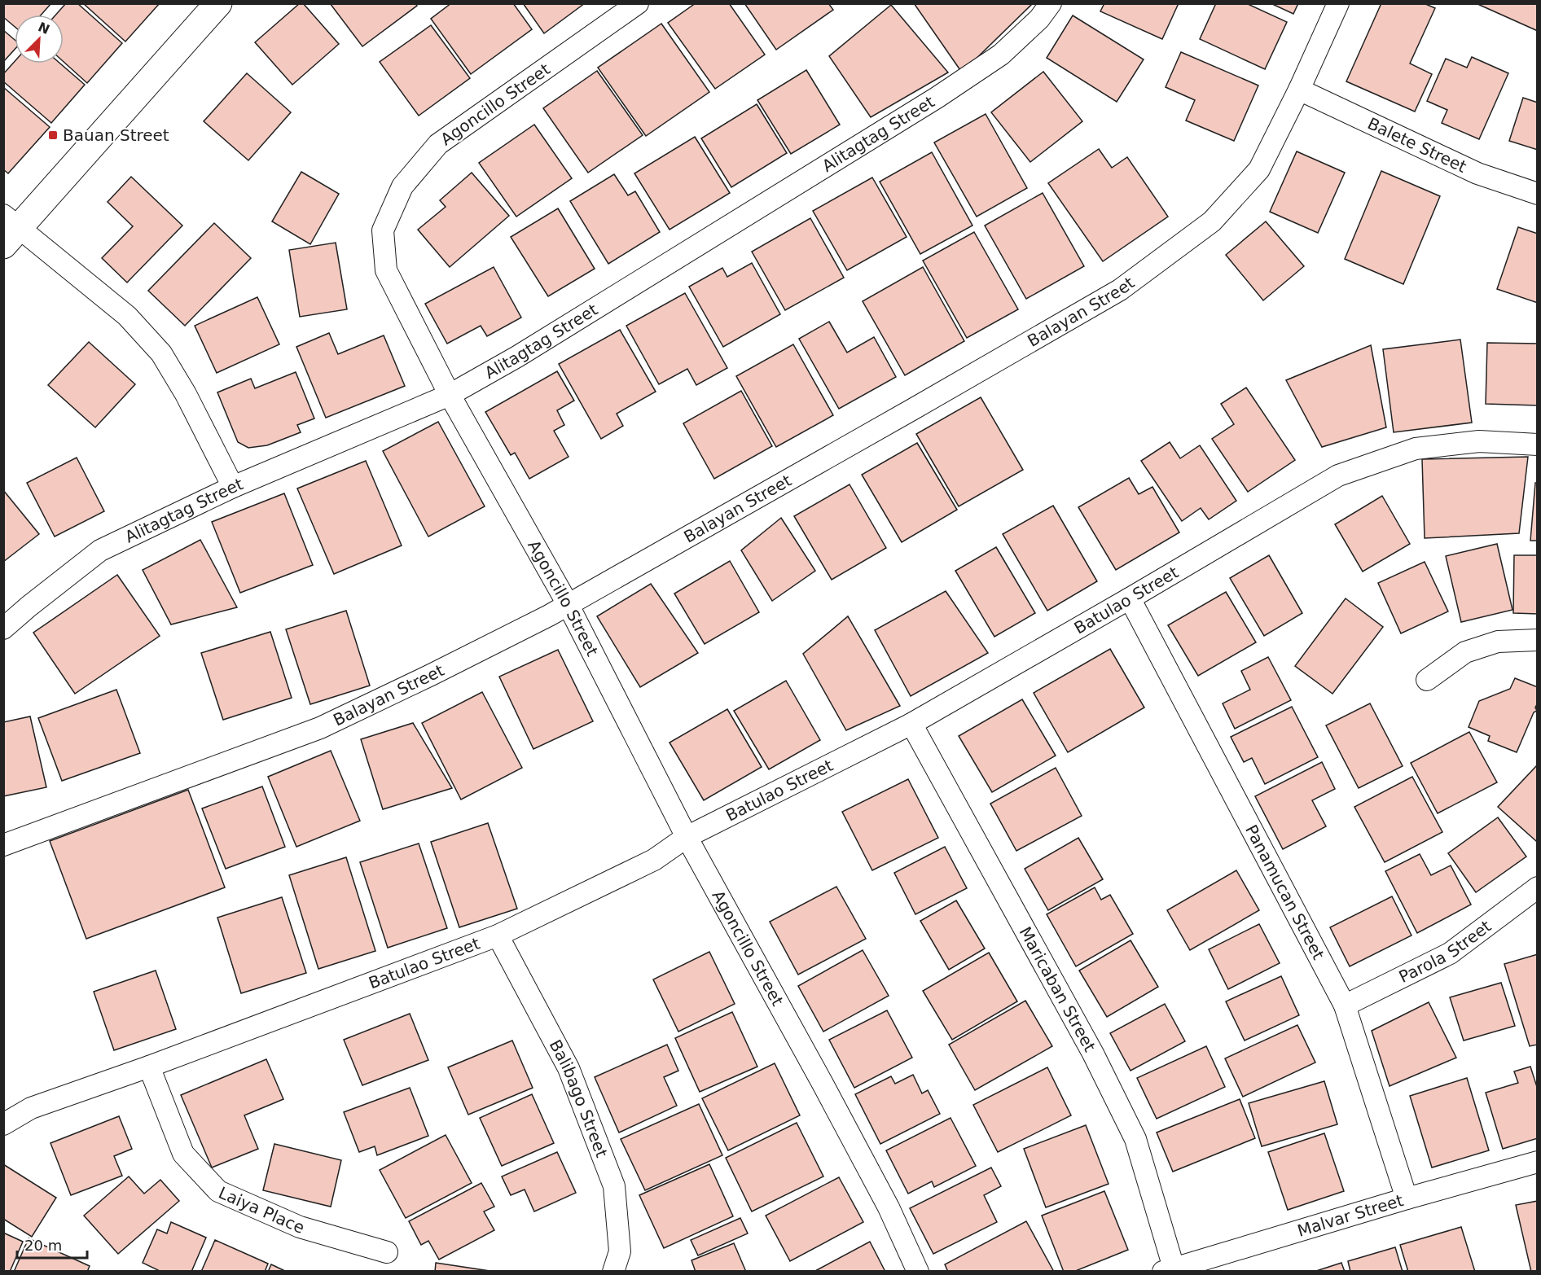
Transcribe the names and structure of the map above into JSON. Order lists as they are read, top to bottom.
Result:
{
  "streets": {
    "street": [
      "Agoncillo Street",
      "Alitagtag Street",
      "Balete Street",
      "Balayan Street",
      "Batulao Street",
      "Panamucan Street",
      "Parola Street",
      "Maricaban Street",
      "Balibago Street",
      "Laiya Place",
      "Malvar Street"
    ]
  },
  "crossings": [
    ["Agoncillo Street", "Alitagtag Street"],
    ["Agoncillo Street", "Balayan Street"],
    ["Agoncillo Street", "Batulao Street"],
    ["Balete Street", "Balayan Street"],
    ["Batulao Street", "Panamucan Street"],
    ["Batulao Street", "Maricaban Street"],
    ["Batulao Street", "Balibago Street"],
    ["Batulao Street", "Laiya Place"],
    ["Panamucan Street", "Parola Street"],
    ["Panamucan Street", "Malvar Street"],
    ["Maricaban Street", "Malvar Street"]
  ],
  "places": {
    "transit": ["Bauan Street"]
  },
  "scale_bar": "20 m",
  "north": "top right"
}
